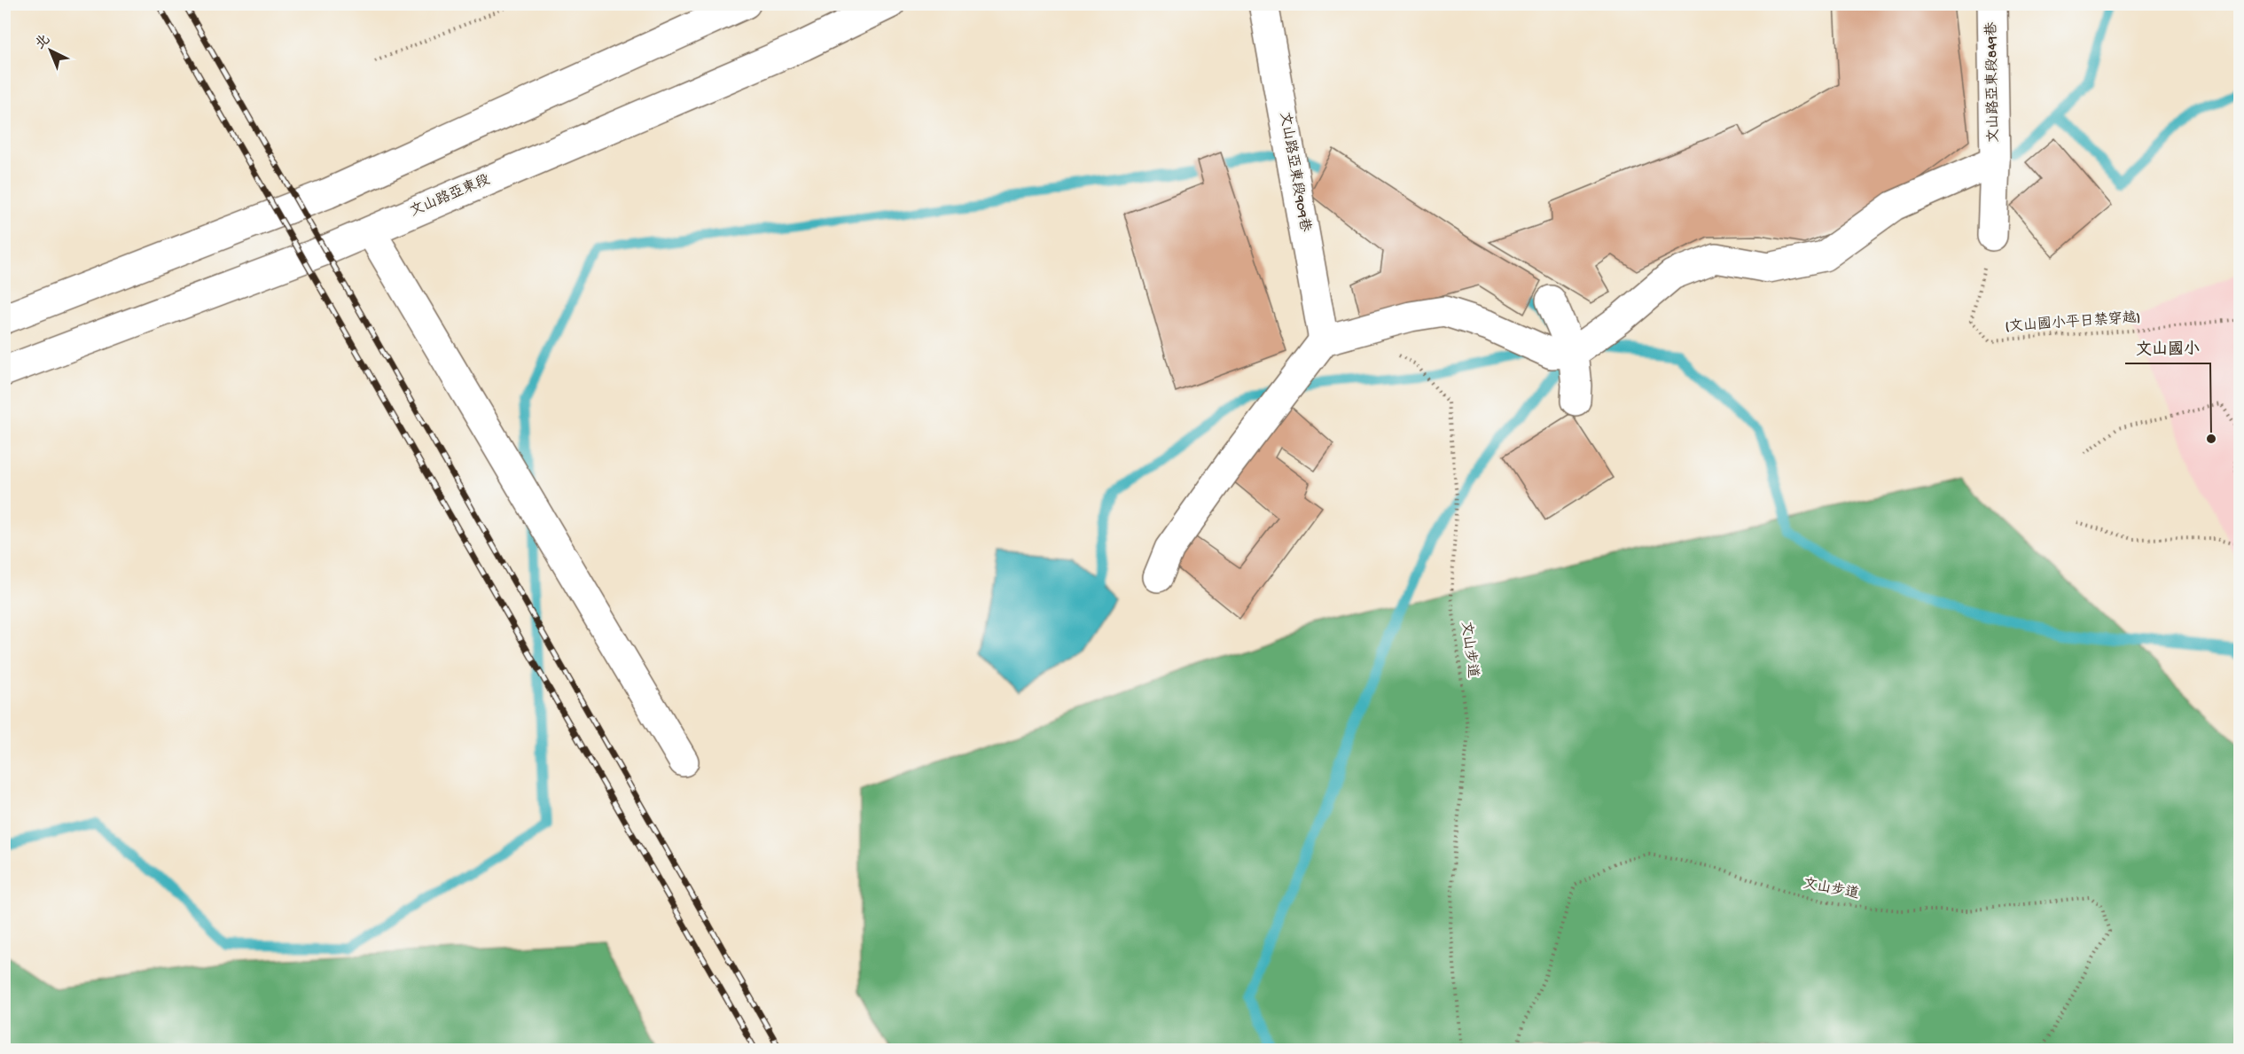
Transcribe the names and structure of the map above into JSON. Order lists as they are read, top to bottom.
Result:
{
  "streets": {
    "main road": ["文山路亞東段849巷", "文山路亞東段909巷", "文山路亞東段"],
    "path": ["(文山國小平日禁穿越)", "文山步道"]
  },
  "crossings": [
    ["文山路亞東段849巷", "(文山國小平日禁穿越)"]
  ],
  "places": ["文山國小"],
  "north": "top left"
}
